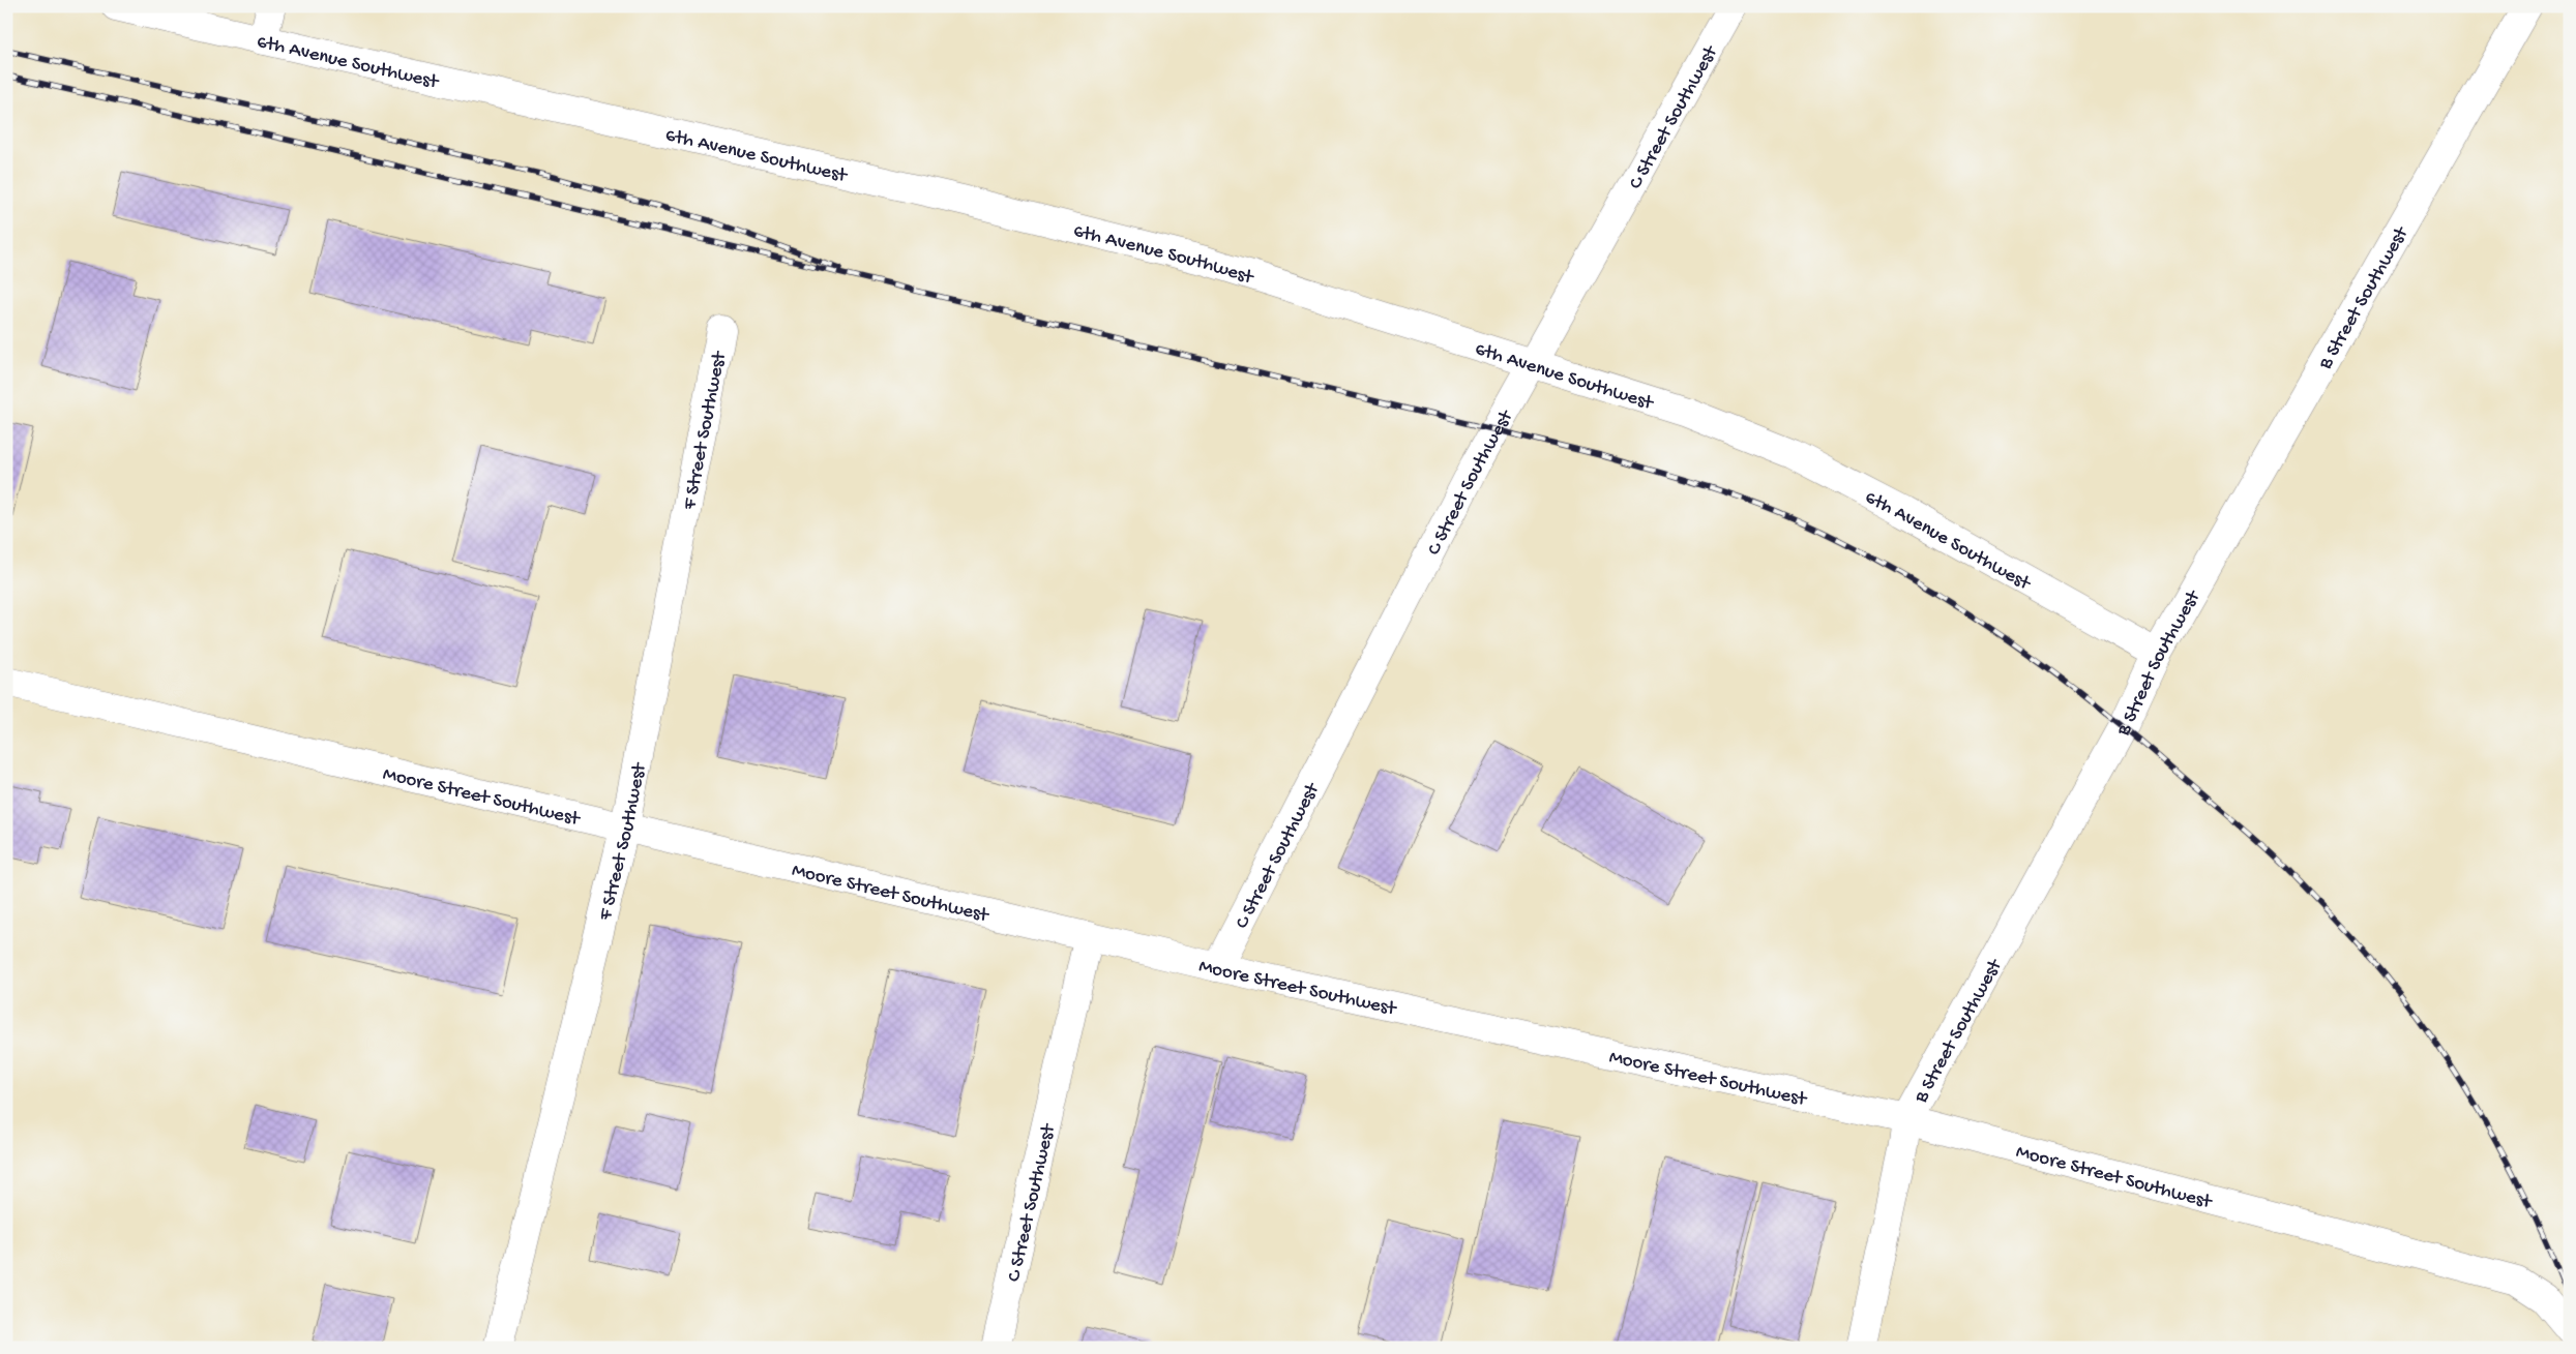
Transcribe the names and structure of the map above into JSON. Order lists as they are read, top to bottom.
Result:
{
  "streets": {
    "street": [
      "6th Avenue Southwest",
      "C Street Southwest",
      "B Street Southwest",
      "F Street Southwest",
      "Moore Street Southwest"
    ]
  },
  "crossings": [
    ["6th Avenue Southwest", "C Street Southwest"],
    ["6th Avenue Southwest", "B Street Southwest"],
    ["C Street Southwest", "Moore Street Southwest"],
    ["B Street Southwest", "Moore Street Southwest"],
    ["F Street Southwest", "Moore Street Southwest"]
  ]
}
